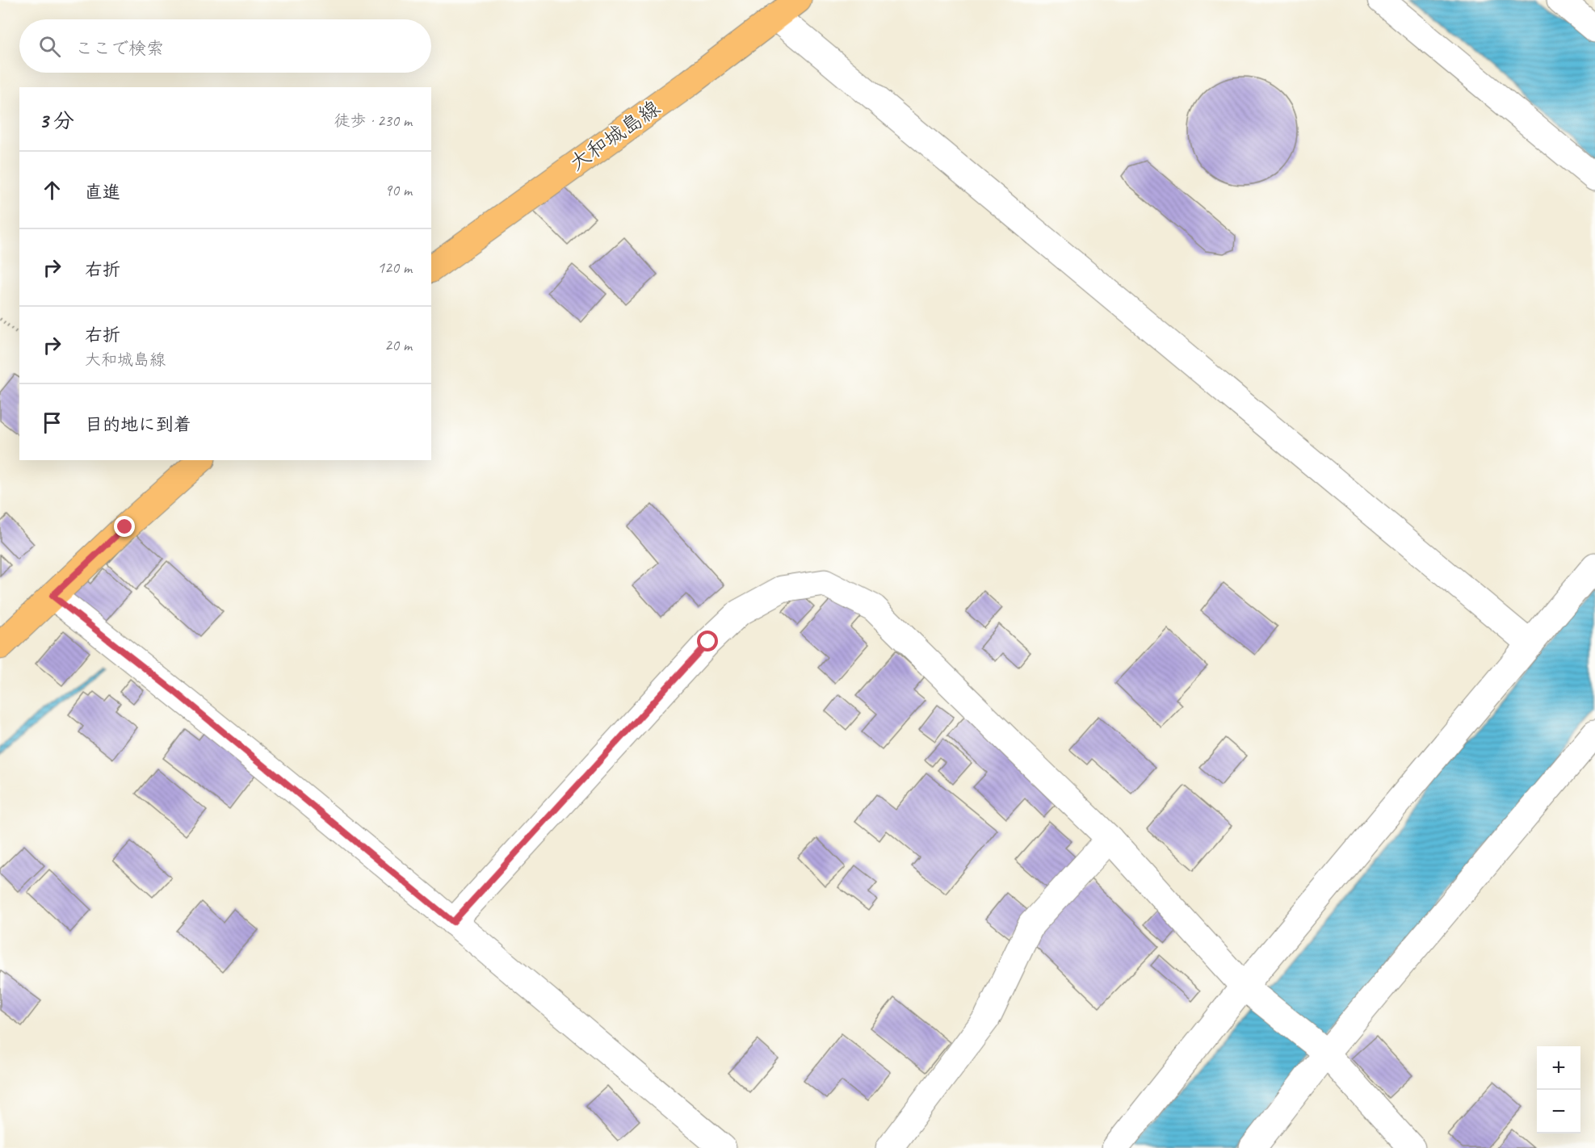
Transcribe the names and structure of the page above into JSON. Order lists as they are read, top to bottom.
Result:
{
  "streets": {
    "main road": ["大和城島線"]
  },
  "page": {
    "search": "ここで検索",
    "heading": ["3 分", "徒歩 · 230 m"],
    "list": [
      ["直進", "90 m"],
      ["右折", "120 m"],
      ["右折", "大和城島線", "20 m"],
      "目的地に到着"
    ],
    "map_buttons": ["+", "−"]
  }
}
